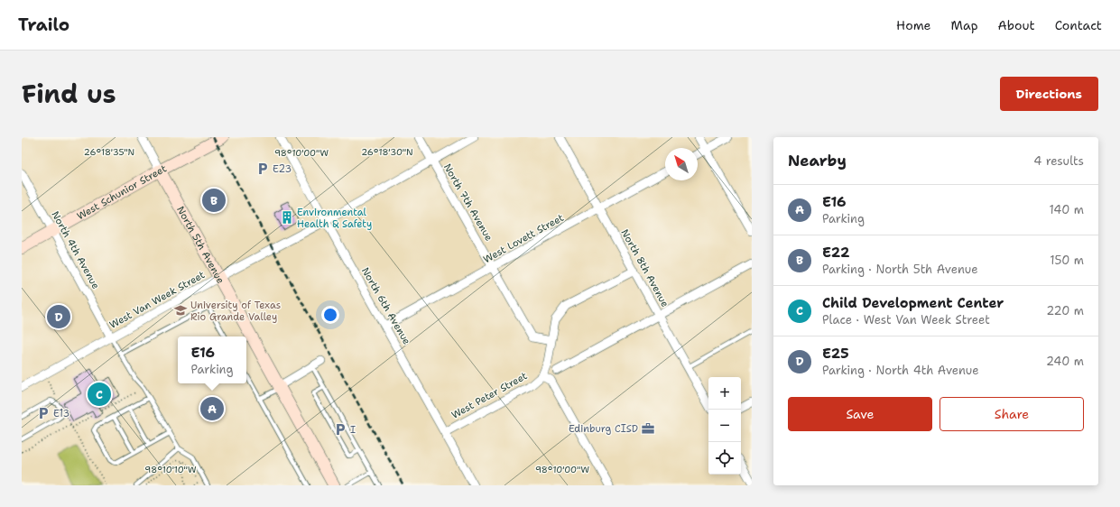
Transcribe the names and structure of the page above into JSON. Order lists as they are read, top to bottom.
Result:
{
  "streets": {
    "street": [
      "West Schunior Street",
      "North 7th Avenue",
      "West Lovett Street",
      "North 5th Avenue",
      "North 4th Avenue",
      "North 8th Avenue",
      "West Van Week Street",
      "North 6th Avenue",
      "West Peter Street"
    ]
  },
  "crossings": [
    ["West Schunior Street", "North 5th Avenue"],
    ["West Schunior Street", "North 4th Avenue"],
    ["North 7th Avenue", "West Lovett Street"],
    ["North 7th Avenue", "West Van Week Street"],
    ["North 7th Avenue", "West Peter Street"],
    ["West Lovett Street", "North 8th Avenue"],
    ["West Lovett Street", "North 6th Avenue"],
    ["North 5th Avenue", "West Van Week Street"],
    ["North 4th Avenue", "West Van Week Street"],
    ["North 8th Avenue", "West Peter Street"],
    ["West Van Week Street", "North 6th Avenue"],
    ["North 6th Avenue", "West Peter Street"]
  ],
  "places": {
    "parking": ["E23", "E13", "I"],
    "building": ["Environmental Health & Safety"],
    "school or university": ["University of Texas Rio Grande Valley"],
    "office": ["Edinburg CISD"]
  },
  "north": "top left",
  "page": {
    "header": "Trailo",
    "nav": [
      "Home",
      "Map",
      "About",
      "Contact"
    ],
    "title": "Find us",
    "buttons": [
      "Directions",
      ["Save", "Share"]
    ],
    "heading": ["Nearby", "4 results"],
    "list": [
      {
        "mark": "A",
        "name": "E16",
        "note": "Parking",
        "value": "140 m"
      },
      {
        "mark": "B",
        "name": "E22",
        "note": "Parking · North 5th Avenue",
        "value": "150 m"
      },
      {
        "mark": "C",
        "name": "Child Development Center",
        "note": "Place · West Van Week Street",
        "value": "220 m"
      },
      {
        "mark": "D",
        "name": "E25",
        "note": "Parking · North 4th Avenue",
        "value": "240 m"
      }
    ],
    "pins": [
      "B",
      "D",
      "C",
      "A"
    ],
    "popup": ["E16", "Parking"],
    "map_buttons": ["+", "−"]
  },
  "coordinates": [
    "26°18'30\"N",
    "26°18'35\"N",
    "98°10'00\"W",
    "98°10'10\"W"
  ]
}
